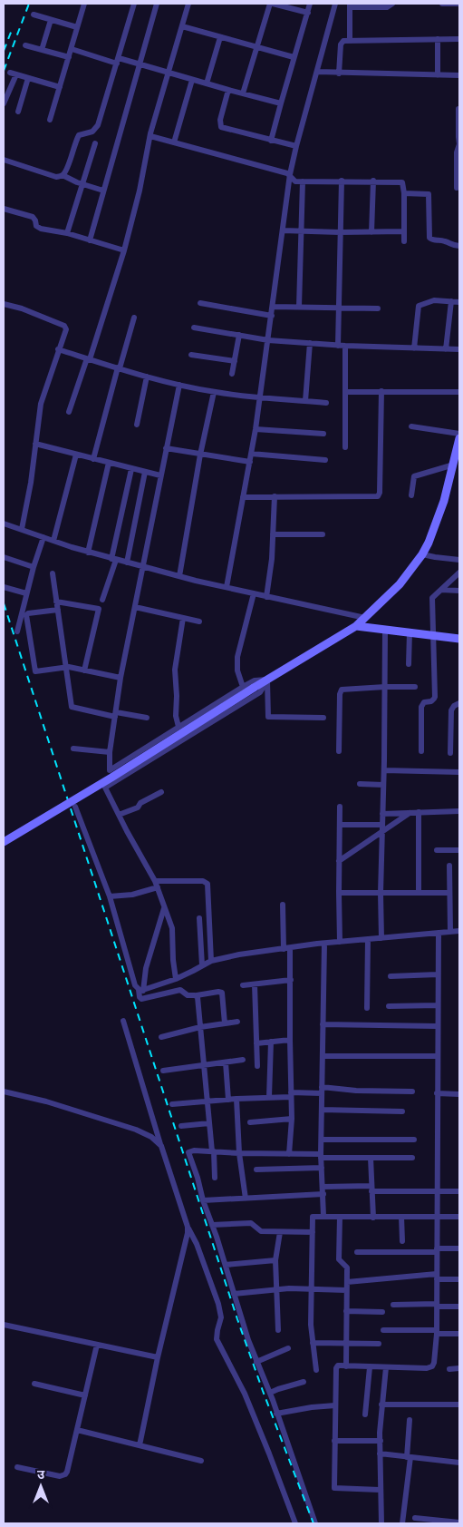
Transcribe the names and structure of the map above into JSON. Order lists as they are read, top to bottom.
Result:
{
  "north": "top"
}
